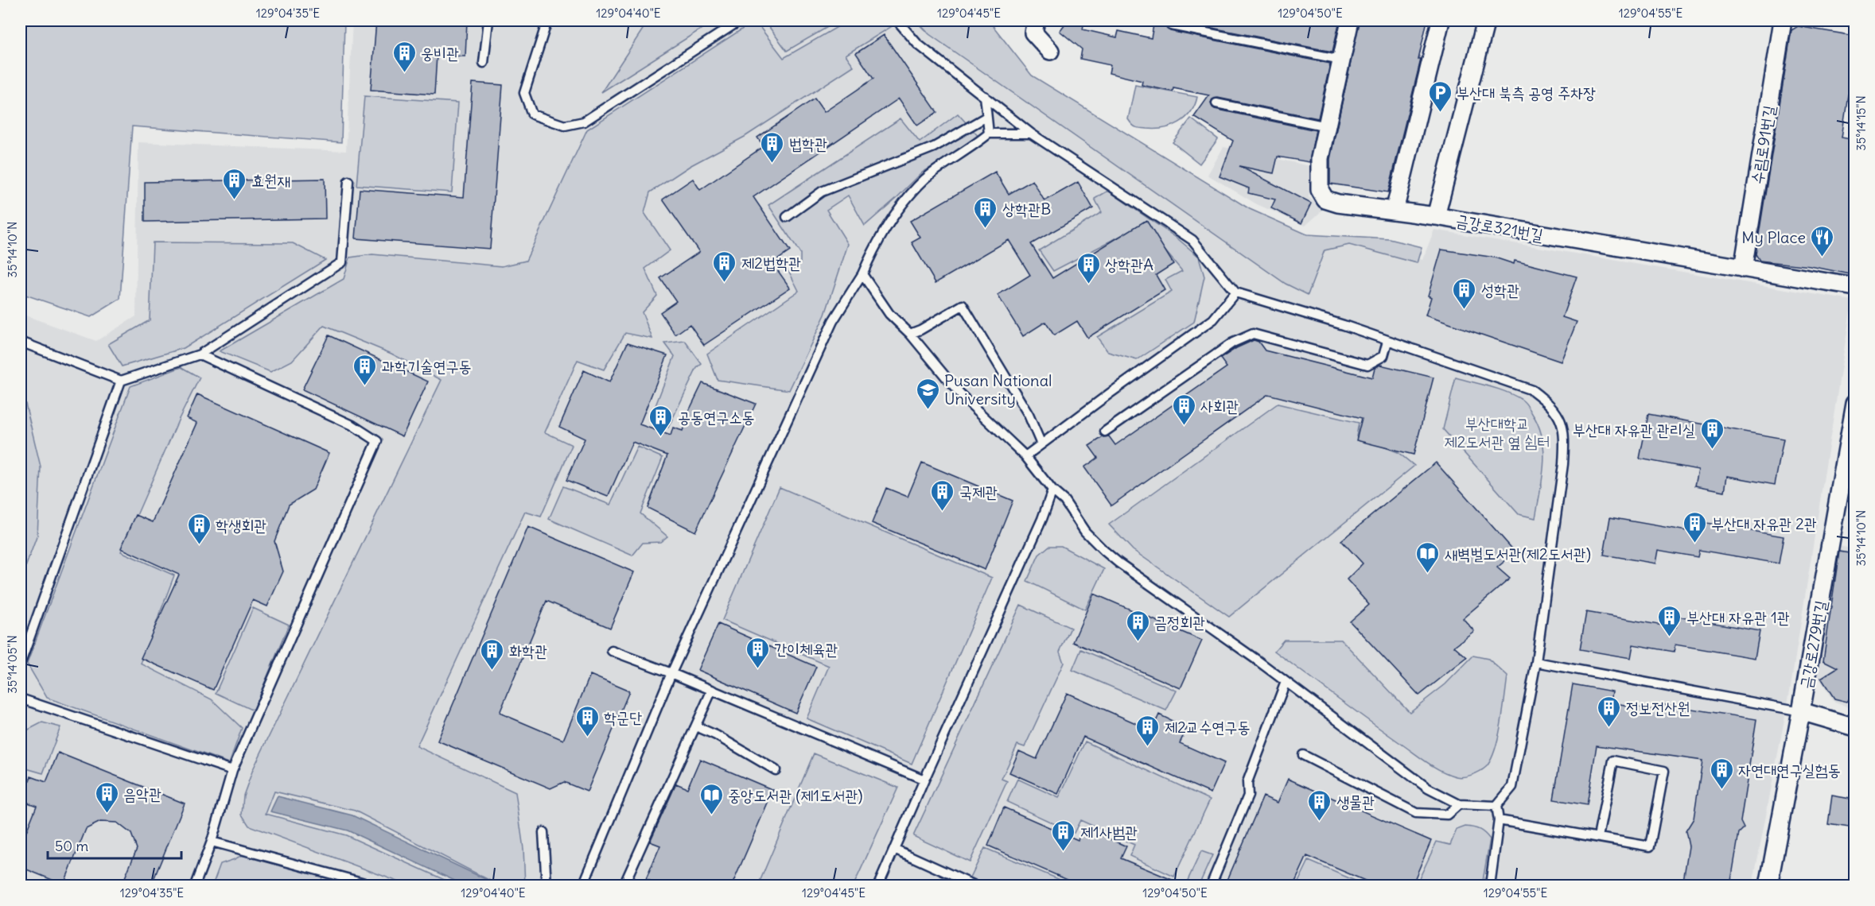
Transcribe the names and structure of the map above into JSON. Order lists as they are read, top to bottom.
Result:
{
  "streets": {
    "street": ["수림로91번길", "금강로321번길", "금강로279번길"]
  },
  "crossings": [
    ["수림로91번길", "금강로321번길"]
  ],
  "parks": ["부산대학교 제2도서관 옆 쉼터"],
  "places": {
    "building": [
      "웅비관",
      "법학관",
      "효원재",
      "상학관B",
      "제2법학관",
      "상학관A",
      "성학관",
      "과학기술연구동",
      "사회관",
      "공동연구소동",
      "부산대 자유관 관리실",
      "국제관",
      "부산대 자유관 2관",
      "학생회관",
      "부산대 자유관 1관",
      "금정회관",
      "간이체육관",
      "화학관",
      "정보전산원",
      "학군단",
      "제2교수연구동",
      "자연대연구실험동",
      "음악관",
      "생물관",
      "제1사범관"
    ],
    "parking": ["부산대 북측 공영 주차장"],
    "restaurant": ["My Place"],
    "school or university": ["Pusan National University"],
    "library": ["새벽벌도서관(제2도서관)", "중앙도서관 (제1도서관)"]
  },
  "scale_bar": "50 m",
  "coordinates": [
    "129°04'35\"E",
    "129°04'40\"E",
    "129°04'45\"E",
    "129°04'50\"E",
    "129°04'55\"E",
    "35°14'15\"N",
    "35°14'10\"N",
    "35°14'05\"N"
  ]
}
